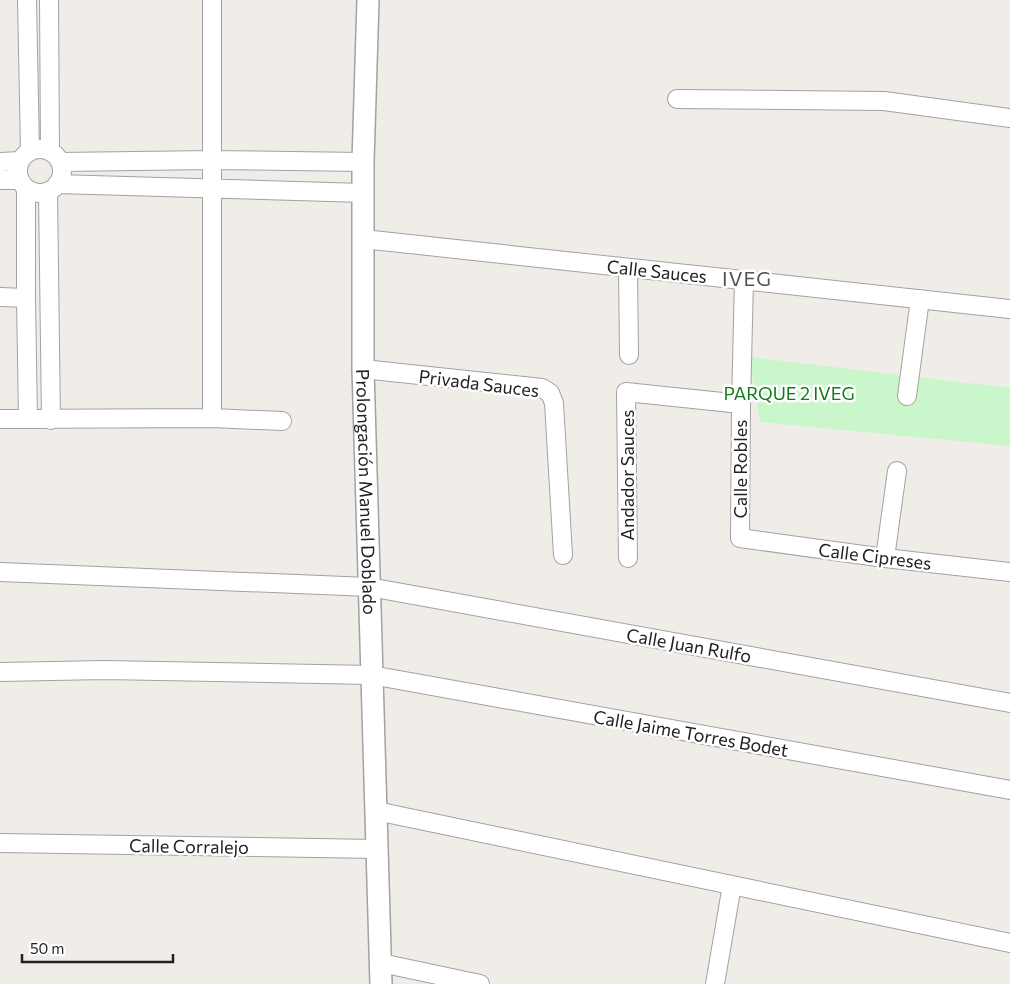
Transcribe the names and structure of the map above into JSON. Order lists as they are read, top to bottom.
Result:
{
  "streets": {
    "street": [
      "Calle Sauces",
      "Privada Sauces",
      "Calle Robles",
      "Andador Sauces",
      "Prolongación Manuel Doblado",
      "Calle Cipreses",
      "Calle Juan Rulfo",
      "Calle Jaime Torres Bodet",
      "Calle Corralejo"
    ]
  },
  "crossings": [
    ["Calle Sauces", "Calle Robles"],
    ["Calle Sauces", "Prolongación Manuel Doblado"],
    ["Privada Sauces", "Prolongación Manuel Doblado"],
    ["Calle Robles", "Andador Sauces"],
    ["Calle Robles", "Calle Cipreses"],
    ["Prolongación Manuel Doblado", "Calle Juan Rulfo"],
    ["Prolongación Manuel Doblado", "Calle Jaime Torres Bodet"],
    ["Prolongación Manuel Doblado", "Calle Corralejo"]
  ],
  "districts": ["IVEG"],
  "parks": ["PARQUE 2 IVEG"],
  "scale_bar": "50 m"
}
